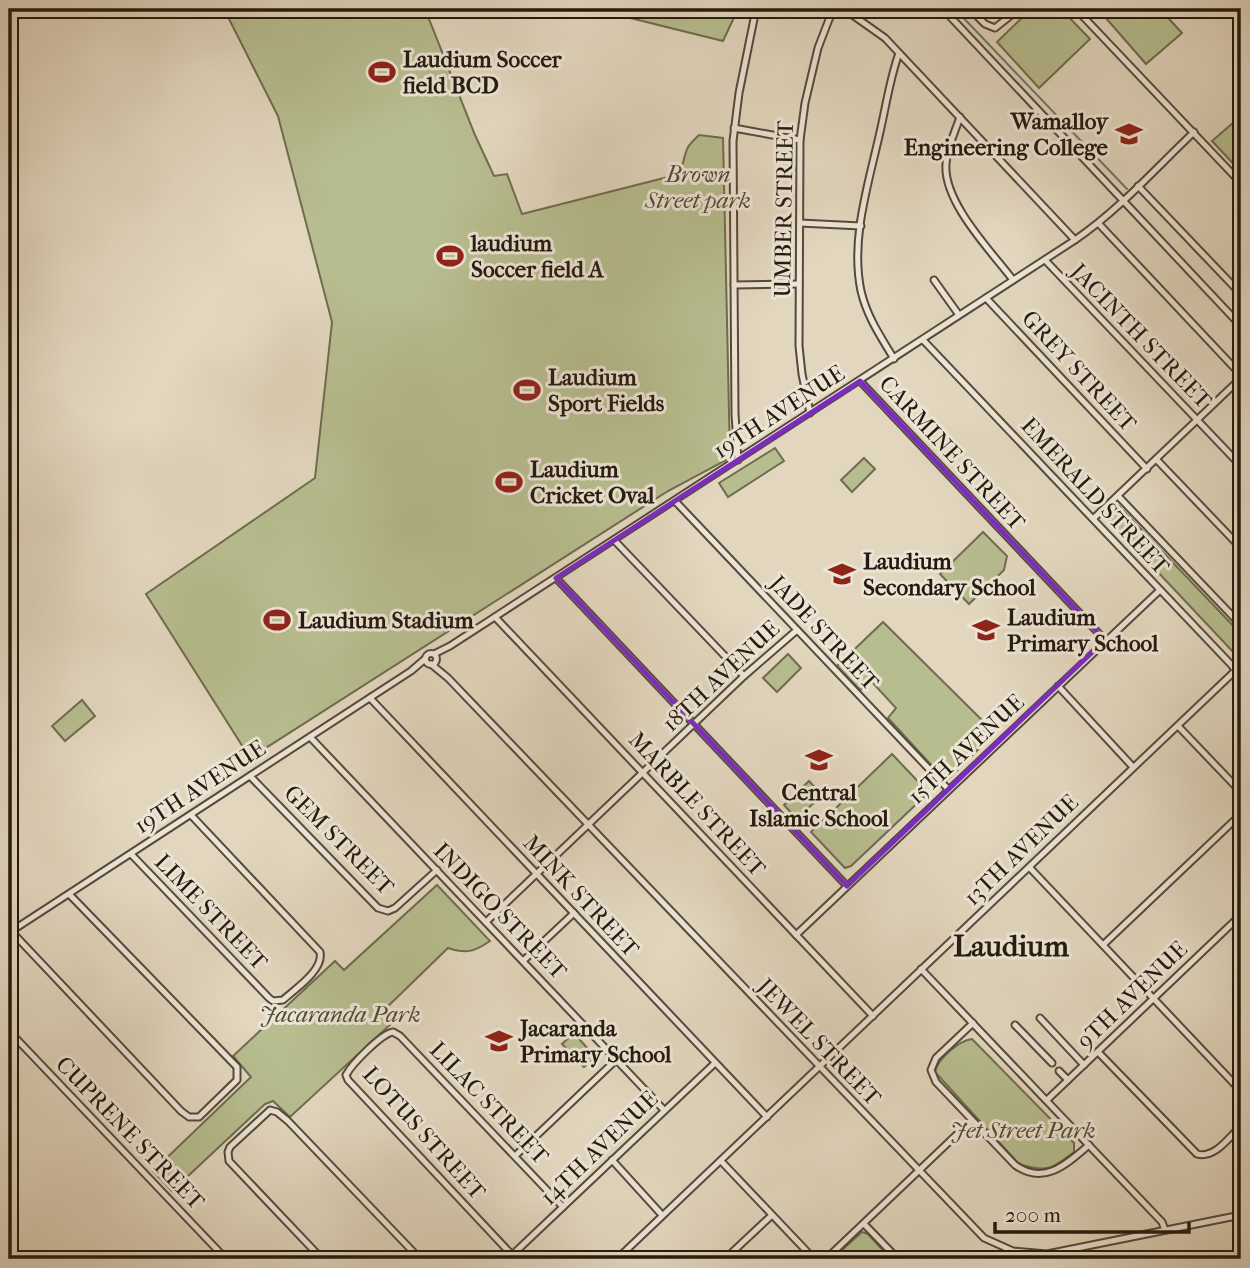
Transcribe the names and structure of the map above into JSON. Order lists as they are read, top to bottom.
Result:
{
  "streets": {
    "street": [
      "UMBER STREET",
      "JACINTH STREET",
      "GREY STREET",
      "19TH AVENUE",
      "CARMINE STREET",
      "EMERALD STREET",
      "JADE STREET",
      "18TH AVENUE",
      "15TH AVENUE",
      "MARBLE STREET",
      "GEM STREET",
      "13TH AVENUE",
      "MINK STREET",
      "INDIGO STREET",
      "LIME STREET",
      "9TH AVENUE",
      "JEWEL STREET",
      "LILAC STREET",
      "CUPRENE STREET",
      "LOTUS STREET",
      "14TH AVENUE"
    ]
  },
  "crossings": [
    ["UMBER STREET", "19TH AVENUE"],
    ["JACINTH STREET", "19TH AVENUE"],
    ["GREY STREET", "19TH AVENUE"],
    ["19TH AVENUE", "CARMINE STREET"],
    ["19TH AVENUE", "EMERALD STREET"],
    ["19TH AVENUE", "JADE STREET"],
    ["19TH AVENUE", "MARBLE STREET"],
    ["19TH AVENUE", "GEM STREET"],
    ["19TH AVENUE", "MINK STREET"],
    ["19TH AVENUE", "INDIGO STREET"],
    ["19TH AVENUE", "LIME STREET"],
    ["19TH AVENUE", "JEWEL STREET"],
    ["CARMINE STREET", "15TH AVENUE"],
    ["EMERALD STREET", "15TH AVENUE"],
    ["EMERALD STREET", "13TH AVENUE"],
    ["JADE STREET", "18TH AVENUE"],
    ["JADE STREET", "15TH AVENUE"],
    ["18TH AVENUE", "MARBLE STREET"],
    ["18TH AVENUE", "MINK STREET"],
    ["18TH AVENUE", "INDIGO STREET"],
    ["18TH AVENUE", "JEWEL STREET"],
    ["15TH AVENUE", "MARBLE STREET"],
    ["MARBLE STREET", "13TH AVENUE"],
    ["GEM STREET", "INDIGO STREET"],
    ["13TH AVENUE", "MINK STREET"],
    ["13TH AVENUE", "JEWEL STREET"],
    ["MINK STREET", "14TH AVENUE"],
    ["INDIGO STREET", "14TH AVENUE"],
    ["LILAC STREET", "LOTUS STREET"],
    ["LILAC STREET", "14TH AVENUE"],
    ["LOTUS STREET", "14TH AVENUE"]
  ],
  "districts": ["Laudium"],
  "parks": ["Brown Street park", "Jacaranda Park", "Jet Street Park"],
  "places": {
    "sports": [
      "Laudium Soccer field BCD",
      "laudium Soccer field A",
      "Laudium Sport Fields",
      "Laudium Cricket Oval",
      "Laudium Stadium"
    ],
    "school or university": [
      "Wamalloy Engineering College",
      "Laudium Secondary School",
      "Laudium Primary School",
      "Central Islamic School",
      "Jacaranda Primary School"
    ]
  },
  "scale_bar": "200 m"
}
